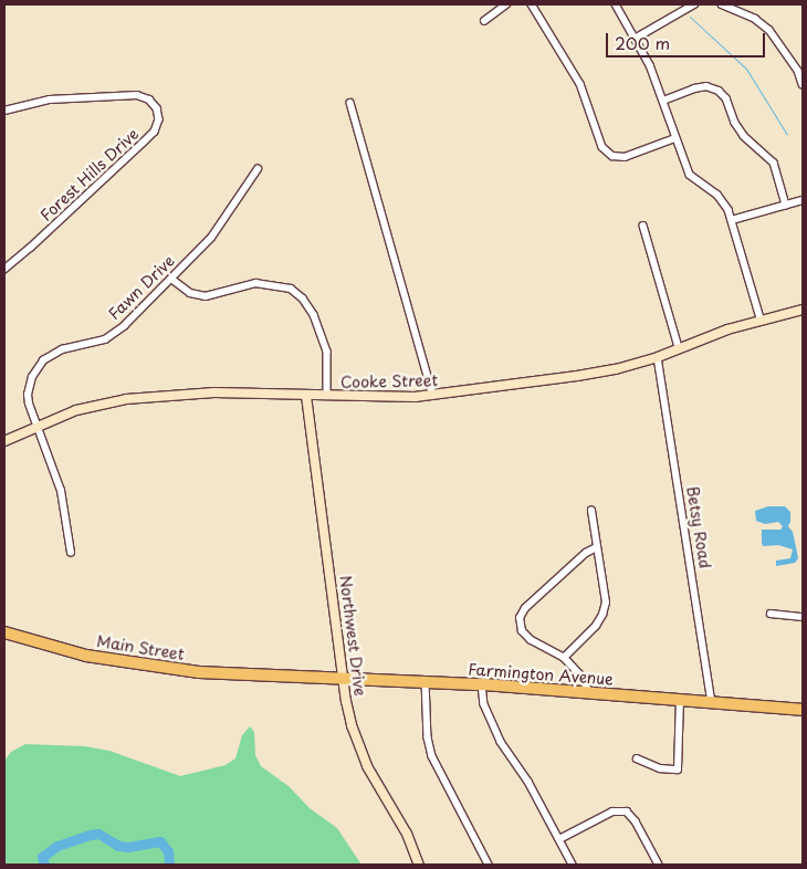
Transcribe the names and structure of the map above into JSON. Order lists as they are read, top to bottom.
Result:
{
  "streets": {
    "highway": ["Main Street", "Farmington Avenue"],
    "main road": ["Cooke Street", "Northwest Drive"],
    "street": ["Forest Hills Drive", "Fawn Drive", "Betsy Road"]
  },
  "crossings": [
    ["Fawn Drive", "Cooke Street"],
    ["Cooke Street", "Betsy Road"],
    ["Cooke Street", "Northwest Drive"],
    ["Betsy Road", "Farmington Avenue"],
    ["Northwest Drive", "Farmington Avenue"],
    ["Main Street", "Farmington Avenue"]
  ],
  "scale_bar": "200 m"
}
